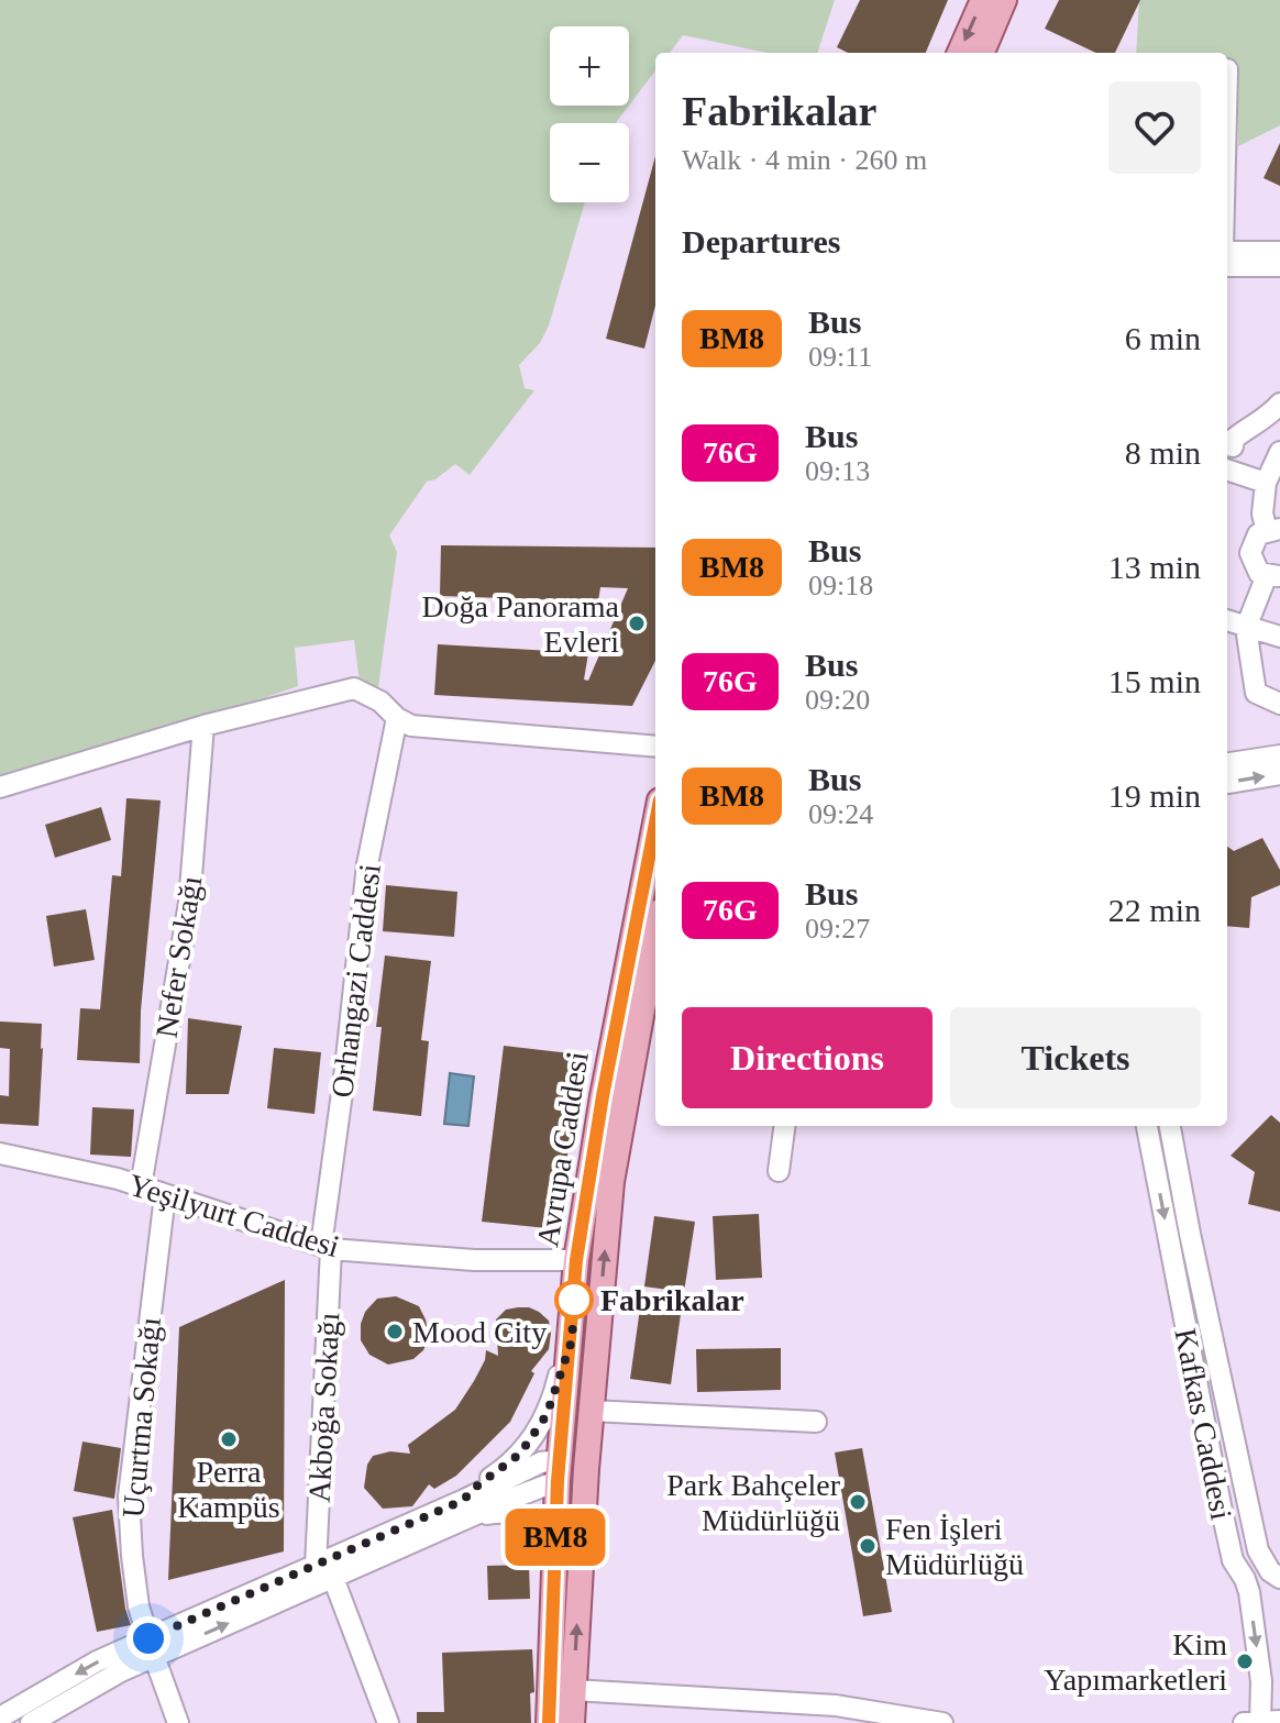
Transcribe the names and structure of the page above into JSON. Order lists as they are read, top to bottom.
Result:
{
  "streets": {
    "main road": ["Avrupa Caddesi"],
    "street": [
      "Nefer Sokağı",
      "Orhangazi Caddesi",
      "Yeşilyurt Caddesi",
      "Akboğa Sokağı",
      "Uçurtma Sokağı",
      "Kafkas Caddesi"
    ]
  },
  "crossings": [
    ["Nefer Sokağı", "Yeşilyurt Caddesi"],
    ["Orhangazi Caddesi", "Yeşilyurt Caddesi"],
    ["Orhangazi Caddesi", "Akboğa Sokağı"],
    ["Avrupa Caddesi", "Yeşilyurt Caddesi"],
    ["Yeşilyurt Caddesi", "Akboğa Sokağı"],
    ["Yeşilyurt Caddesi", "Uçurtma Sokağı"]
  ],
  "places": [
    "Doğa Panorama Evleri",
    "Fabrikalar",
    "Mood City",
    "Perra Kampüs",
    "Park Bahçeler Müdürlüğü",
    "Fen İşleri Müdürlüğü",
    "Kim Yapımarketleri"
  ],
  "lines": ["bus line BM8"],
  "page": {
    "on_map": "BM8",
    "map_buttons": ["+", "−"],
    "heading": [
      ["Fabrikalar", "Walk · 4 min · 260 m"],
      "Departures"
    ],
    "list": [
      {
        "mark": "BM8",
        "name": "Bus",
        "note": "09:11",
        "value": "6 min"
      },
      {
        "mark": "76G",
        "name": "Bus",
        "note": "09:13",
        "value": "8 min"
      },
      {
        "mark": "BM8",
        "name": "Bus",
        "note": "09:18",
        "value": "13 min"
      },
      {
        "mark": "76G",
        "name": "Bus",
        "note": "09:20",
        "value": "15 min"
      },
      {
        "mark": "BM8",
        "name": "Bus",
        "note": "09:24",
        "value": "19 min"
      },
      {
        "mark": "76G",
        "name": "Bus",
        "note": "09:27",
        "value": "22 min"
      }
    ],
    "buttons": ["Directions", "Tickets"]
  }
}
